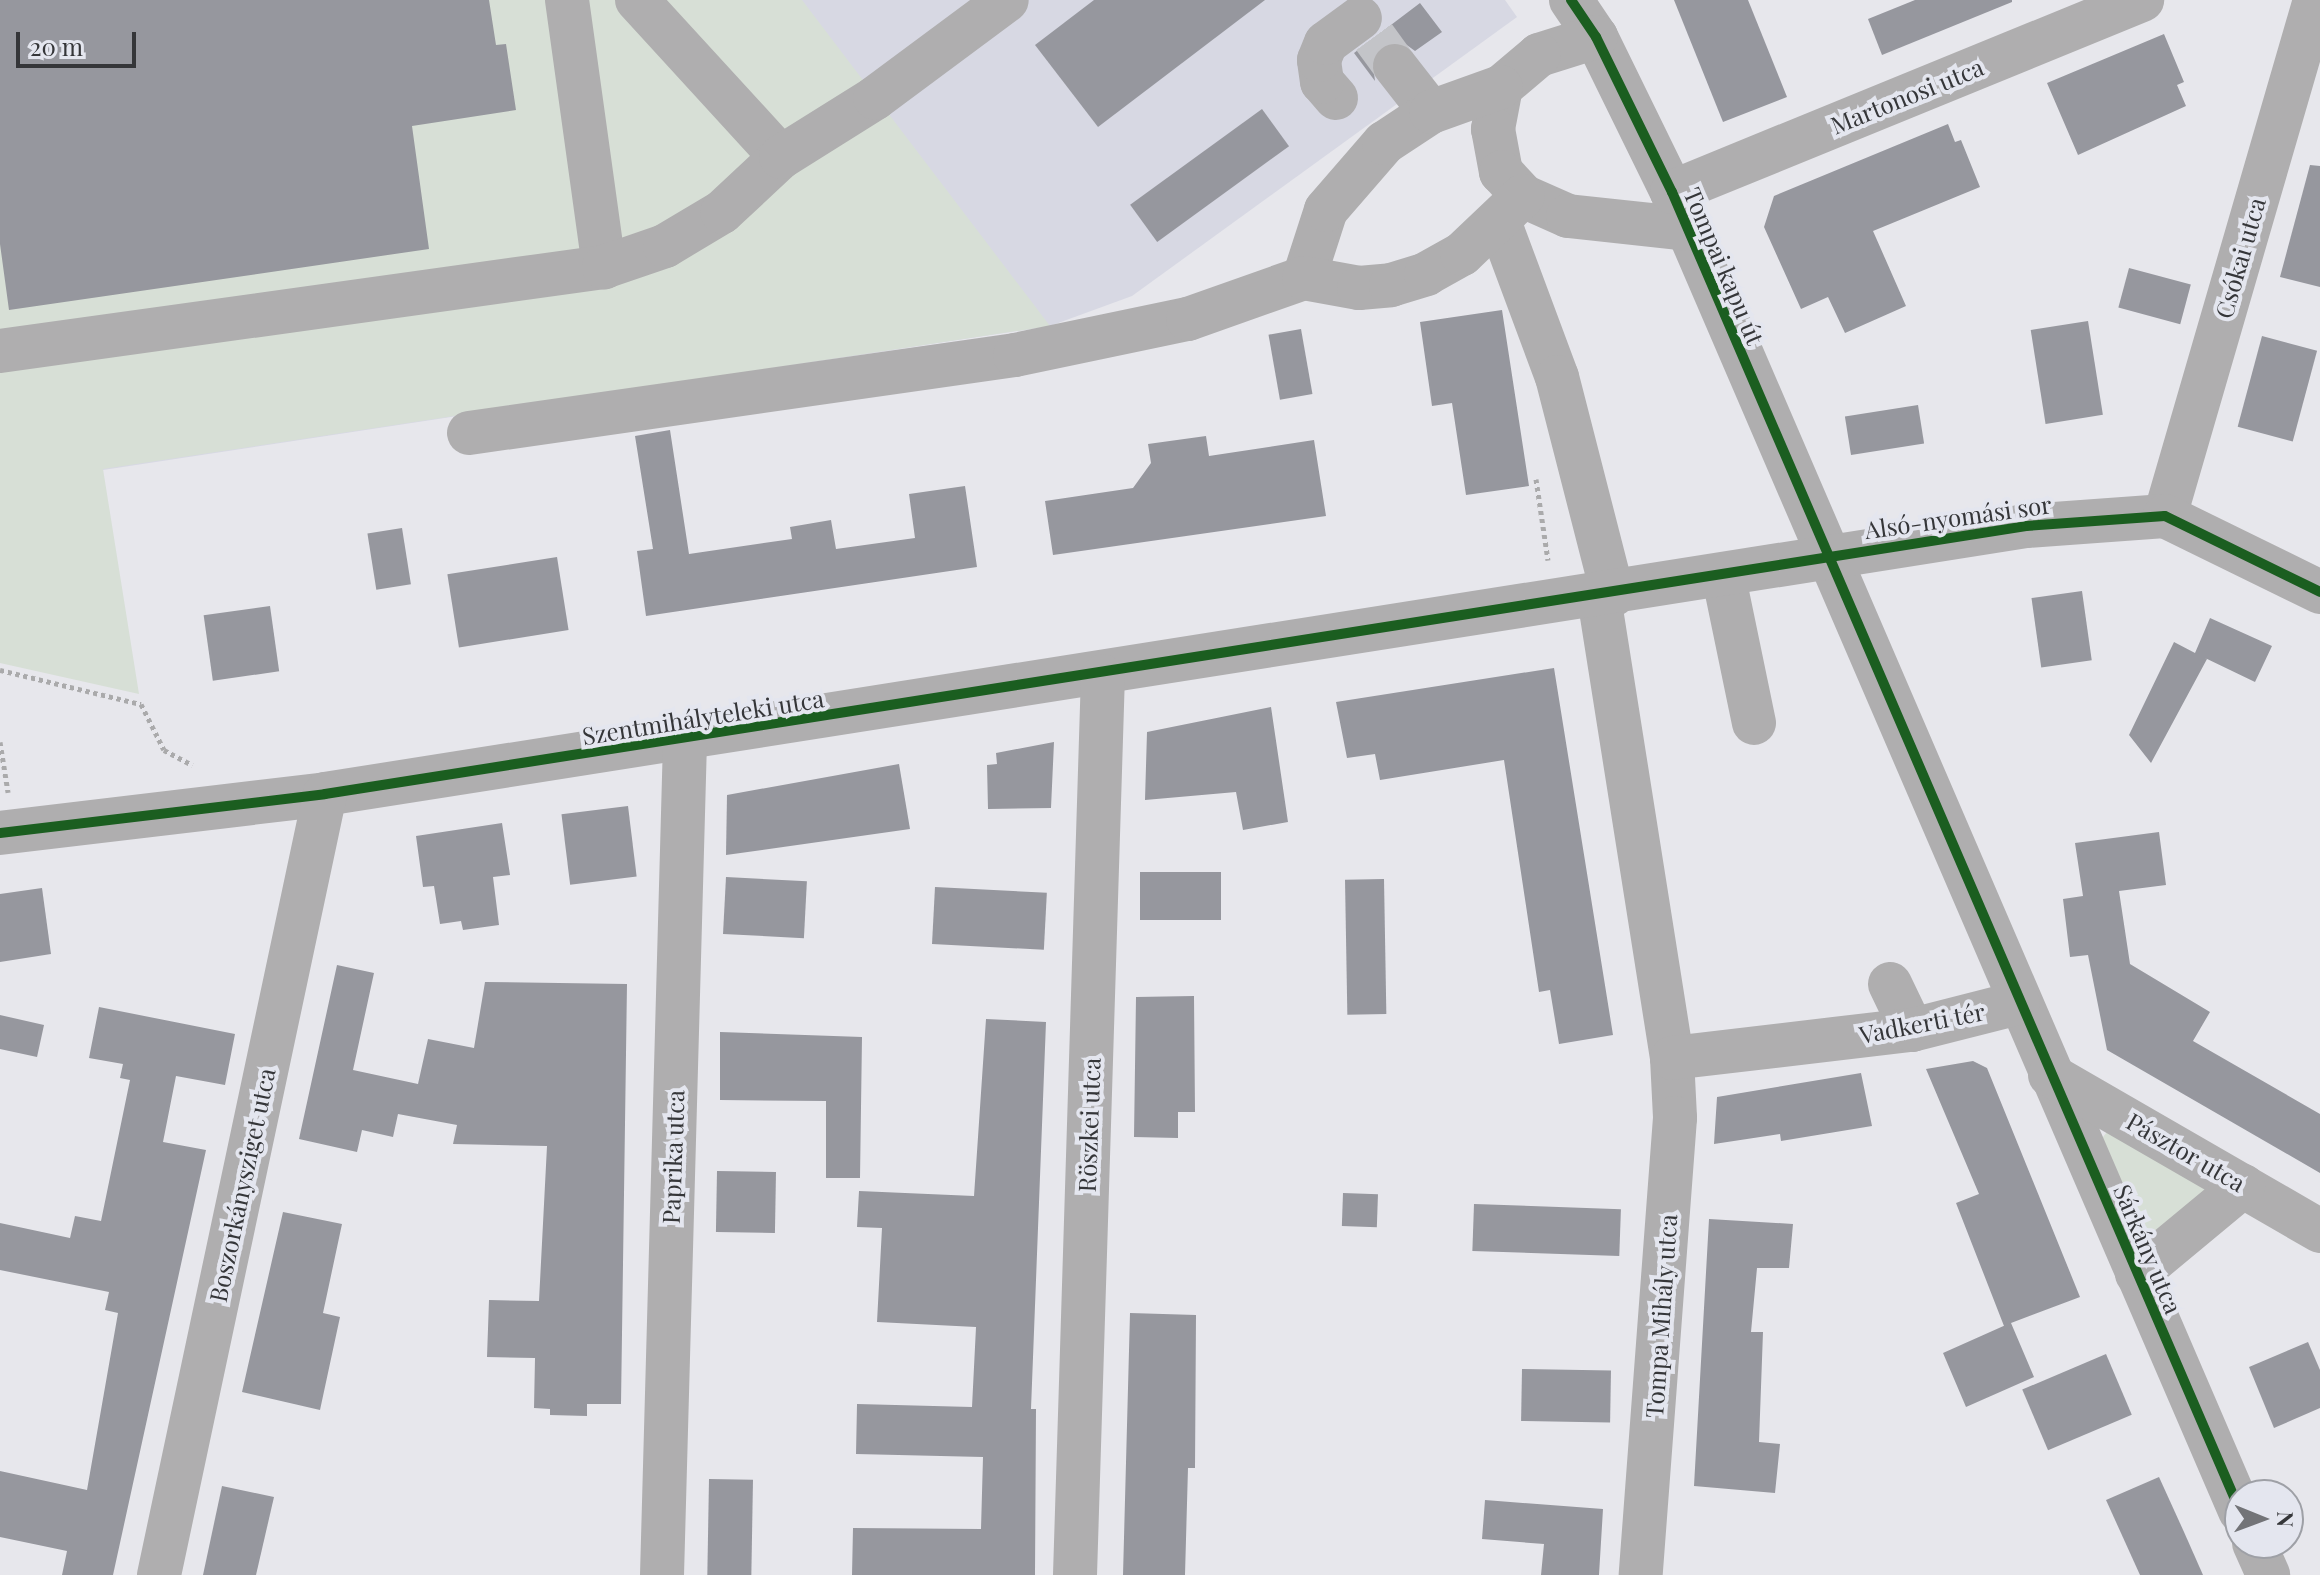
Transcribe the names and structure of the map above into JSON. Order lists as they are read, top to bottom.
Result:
{
  "streets": {
    "street": [
      "Martonosi utca",
      "Csókai utca",
      "Tompai kapu út",
      "Alsó-nyomási sor",
      "Szentmihályteleki utca",
      "Vadkerti tér",
      "Röszkei utca",
      "Pásztor utca",
      "Paprika utca",
      "Boszorkánysziget utca",
      "Sárkány utca",
      "Tompa Mihály utca"
    ]
  },
  "crossings": [
    ["Martonosi utca", "Tompai kapu út"],
    ["Csókai utca", "Alsó-nyomási sor"],
    ["Tompai kapu út", "Alsó-nyomási sor"],
    ["Tompai kapu út", "Vadkerti tér"],
    ["Alsó-nyomási sor", "Vadkerti tér"],
    ["Szentmihályteleki utca", "Röszkei utca"],
    ["Szentmihályteleki utca", "Paprika utca"],
    ["Szentmihályteleki utca", "Boszorkánysziget utca"],
    ["Vadkerti tér", "Sárkány utca"],
    ["Vadkerti tér", "Tompa Mihály utca"],
    ["Pásztor utca", "Sárkány utca"]
  ],
  "scale_bar": "20 m",
  "north": "right"
}
